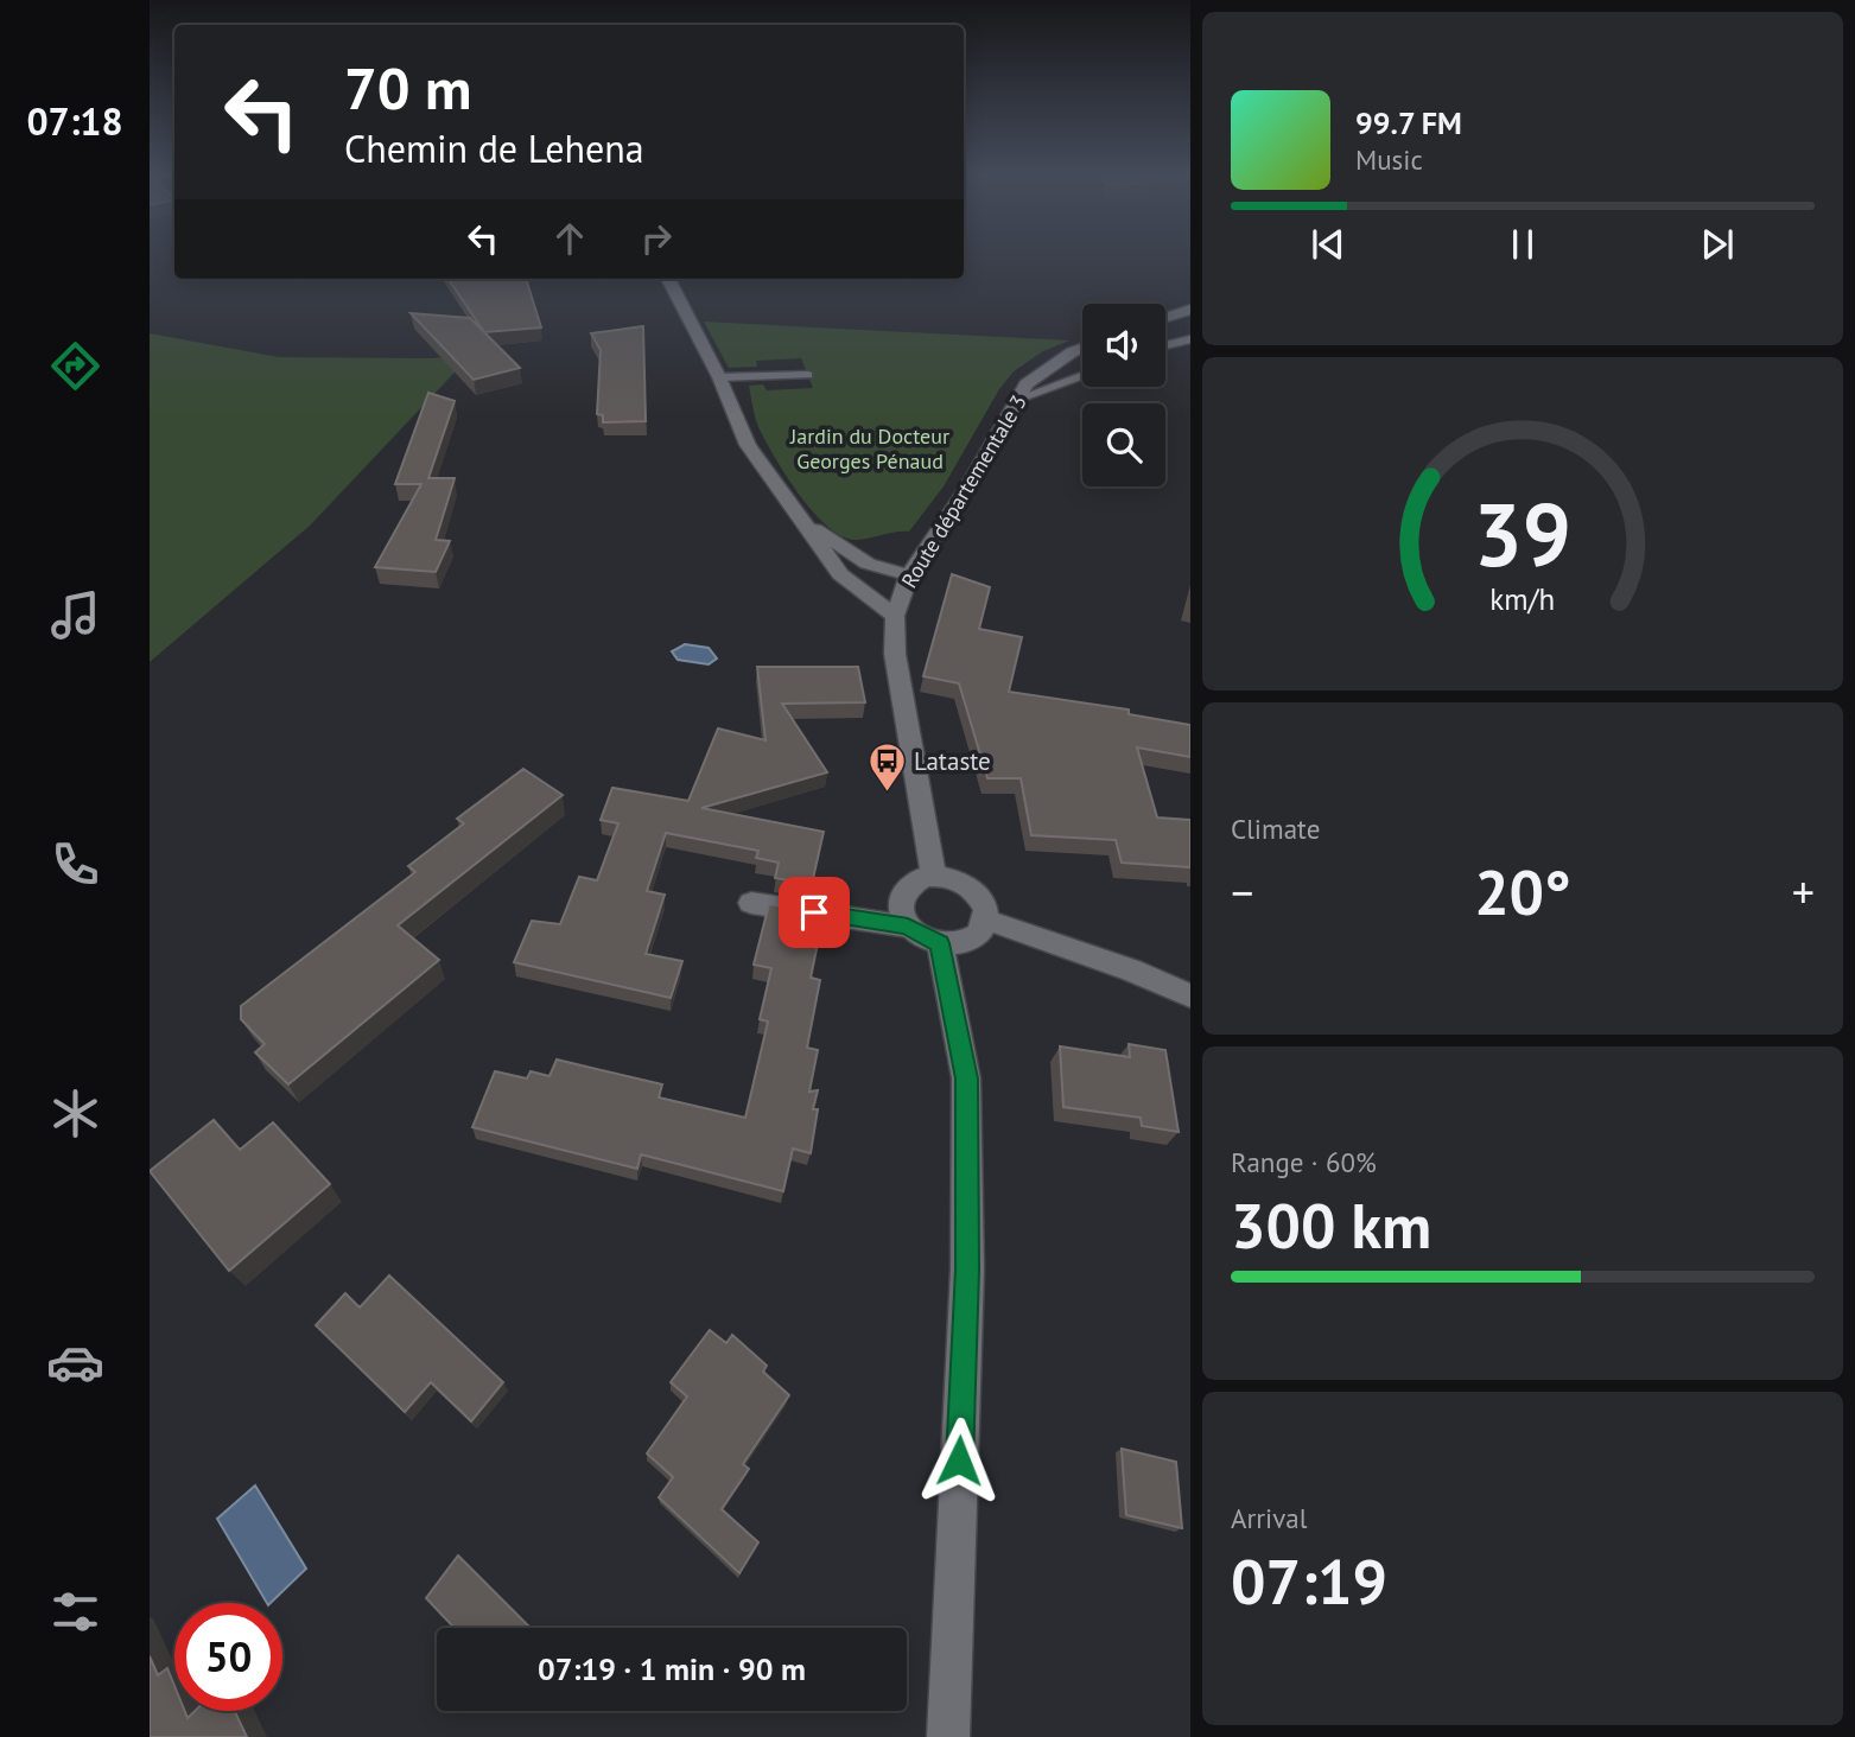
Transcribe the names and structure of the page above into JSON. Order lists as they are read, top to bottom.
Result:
{
  "streets": {
    "main road": ["Route départementale 3"]
  },
  "parks": ["Jardin du Docteur Georges Pénaud"],
  "places": {
    "bus stop": ["Lataste"]
  },
  "page": {
    "tabs": "07:18",
    "turn": ["70 m", "Chemin de Lehena"],
    "song": ["99.7 FM", "Music"],
    "tile": [
      "Climate",
      ["Range · 60%", "300 km"],
      ["Arrival", "07:19"]
    ],
    "heat": ["−", "20°", "+"],
    "limit": "50",
    "trip": "07:19 · 1 min · 90 m",
    "gauge": ["39", "km/h"]
  }
}
